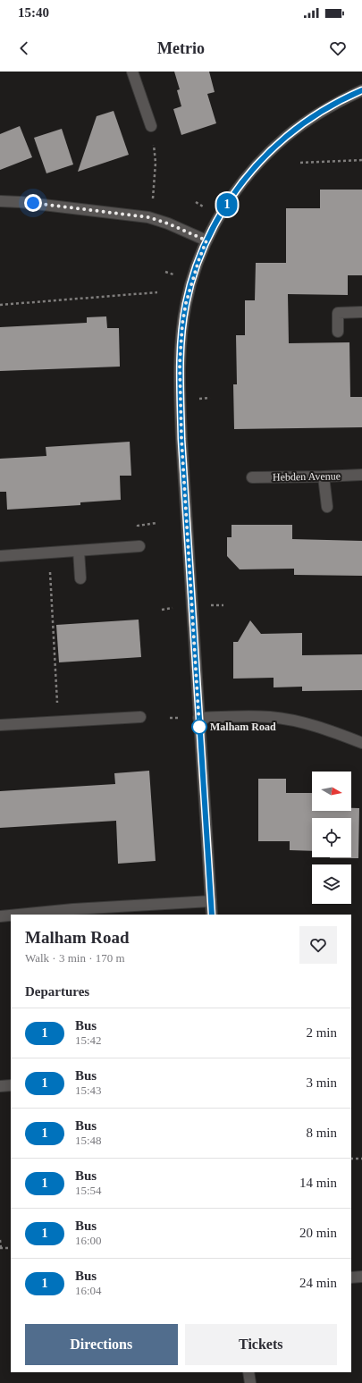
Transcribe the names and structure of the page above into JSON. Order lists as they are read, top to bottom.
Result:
{
  "streets": {
    "street": ["Hebden Avenue"]
  },
  "places": ["Malham Road"],
  "lines": ["bus line 1"],
  "north": "right",
  "page": {
    "status": "15:40",
    "header": "Metrio",
    "on_map": "1",
    "heading": [
      ["Malham Road", "Walk · 3 min · 170 m"],
      "Departures"
    ],
    "list": [
      {
        "mark": "1",
        "name": "Bus",
        "note": "15:42",
        "value": "2 min"
      },
      {
        "mark": "1",
        "name": "Bus",
        "note": "15:43",
        "value": "3 min"
      },
      {
        "mark": "1",
        "name": "Bus",
        "note": "15:48",
        "value": "8 min"
      },
      {
        "mark": "1",
        "name": "Bus",
        "note": "15:54",
        "value": "14 min"
      },
      {
        "mark": "1",
        "name": "Bus",
        "note": "16:00",
        "value": "20 min"
      },
      {
        "mark": "1",
        "name": "Bus",
        "note": "16:04",
        "value": "24 min"
      }
    ],
    "buttons": ["Directions", "Tickets"]
  }
}
